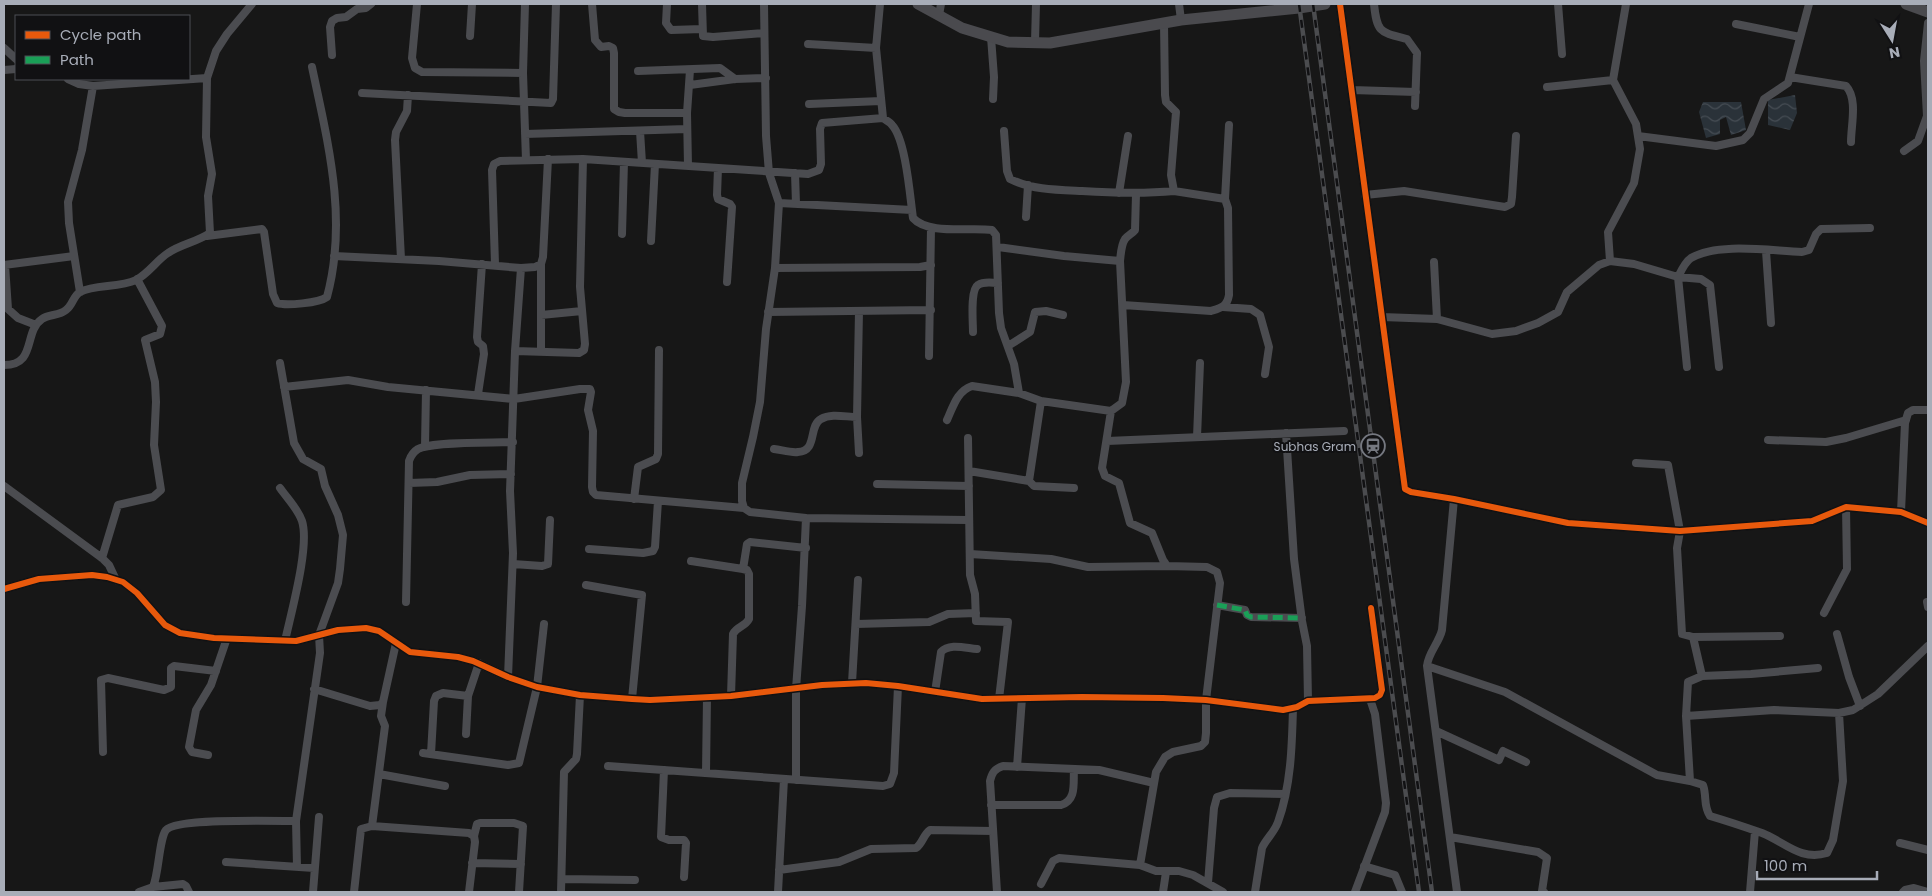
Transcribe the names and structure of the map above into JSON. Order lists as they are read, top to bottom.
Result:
{
  "places": {
    "station": ["Subhas Gram"]
  },
  "legend": ["Cycle path", "Path"],
  "scale_bar": "100 m",
  "north": "bottom"
}
